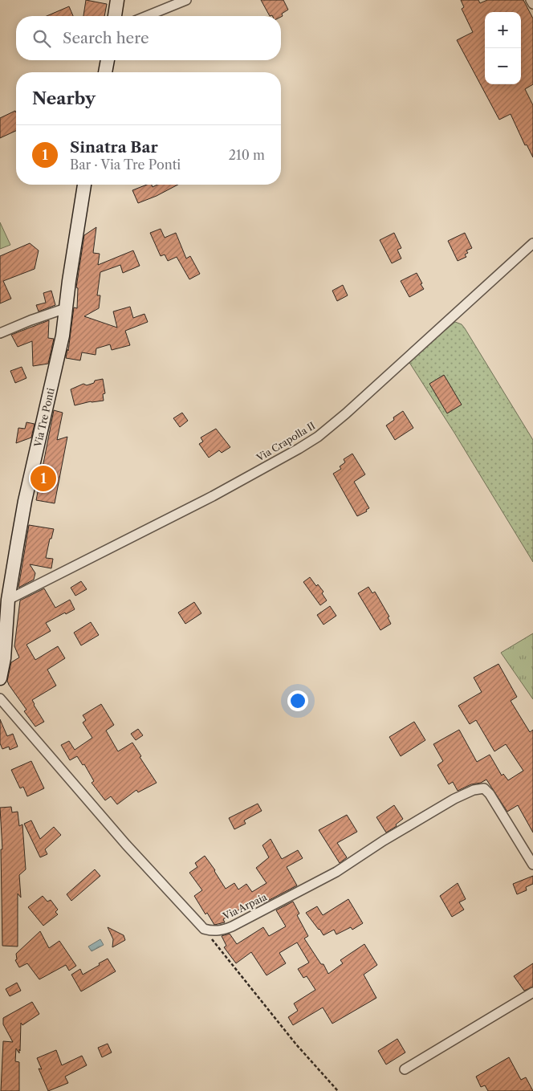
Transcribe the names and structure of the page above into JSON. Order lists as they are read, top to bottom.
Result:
{
  "streets": {
    "street": ["Via Tre Ponti", "Via Crapolla II", "Via Arpaia"]
  },
  "crossings": [
    ["Via Tre Ponti", "Via Crapolla II"]
  ],
  "page": {
    "map_buttons": ["+", "−"],
    "search": "Search here",
    "heading": "Nearby",
    "list": [
      {
        "mark": "1",
        "name": "Sinatra Bar",
        "note": "Bar · Via Tre Ponti",
        "value": "210 m"
      }
    ],
    "pins": "1"
  }
}
